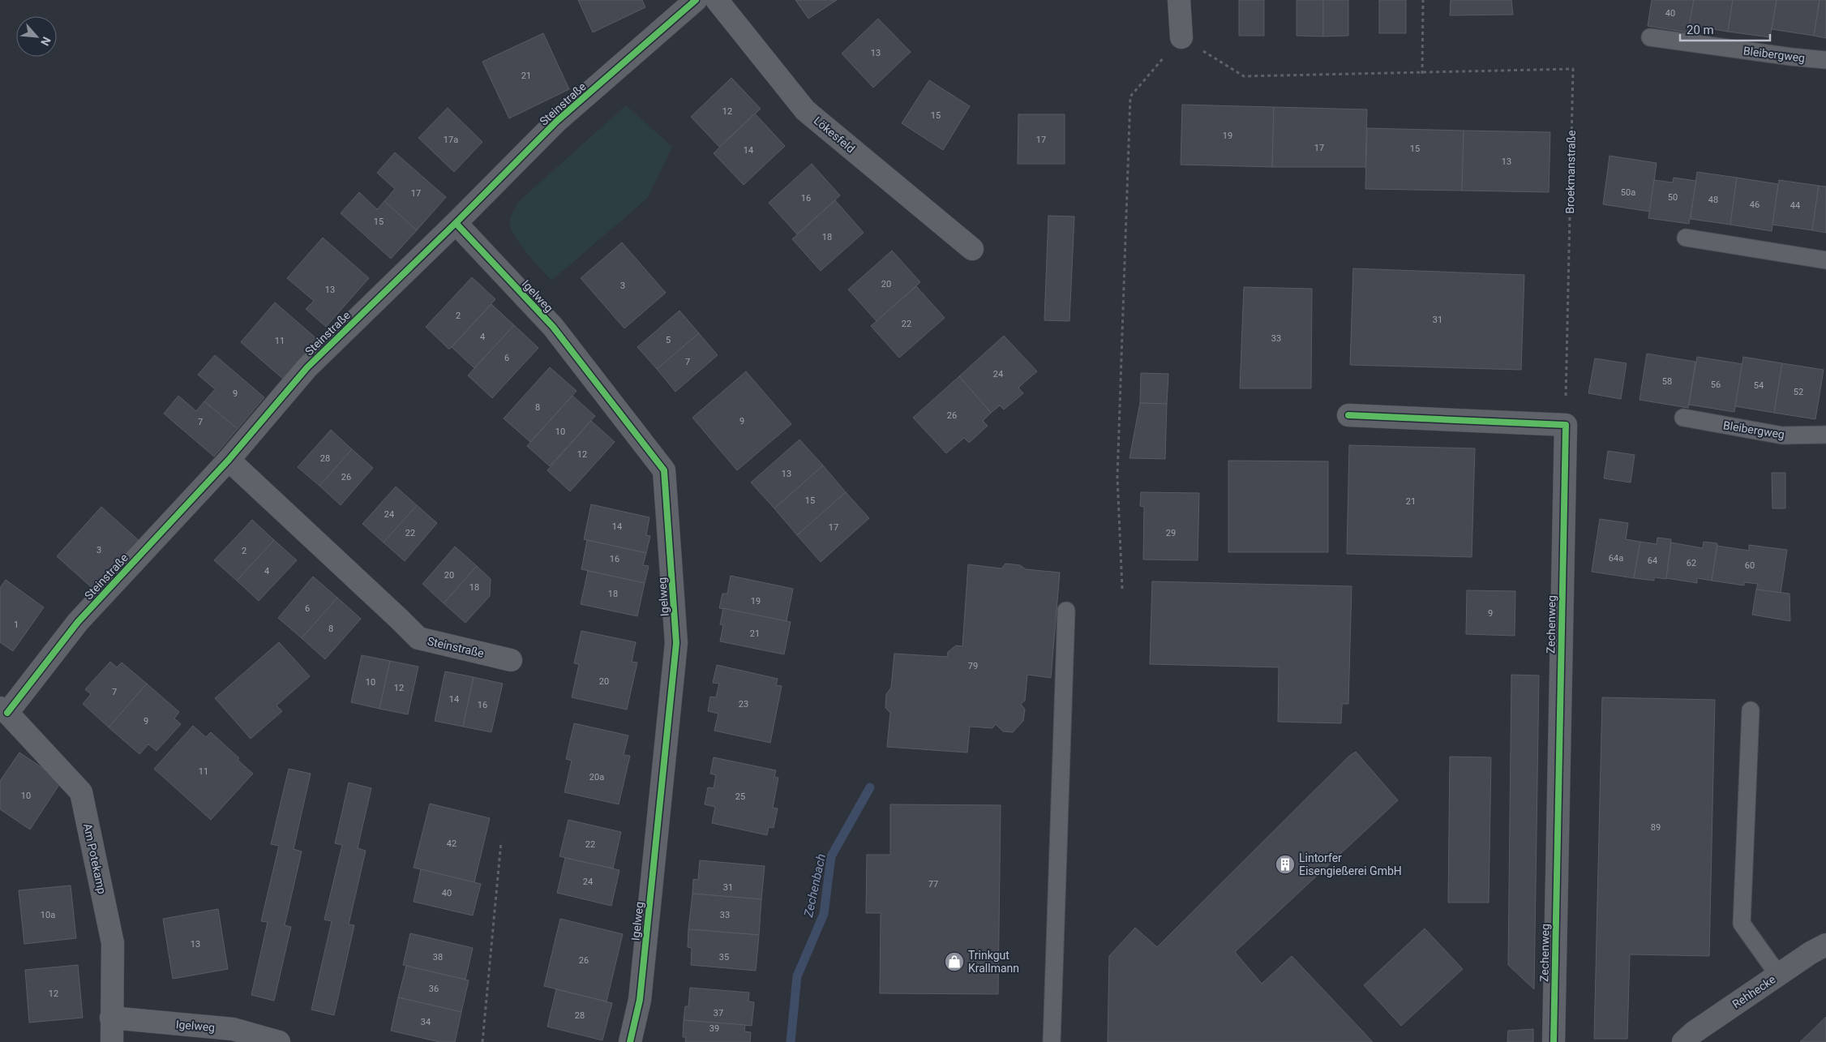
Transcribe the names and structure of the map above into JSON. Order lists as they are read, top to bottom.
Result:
{
  "streets": {
    "street": [
      "Steinstraße",
      "Lökesfeld",
      "Igelweg",
      "Zechenweg",
      "Am Potekamp",
      "Rehhecke"
    ],
    "lane": ["Bleibergweg"],
    "path": ["Broekmanstraße"]
  },
  "crossings": [
    ["Steinstraße", "Igelweg"],
    ["Steinstraße", "Am Potekamp"],
    ["Broekmanstraße", "Zechenweg"],
    ["Igelweg", "Am Potekamp"]
  ],
  "water": ["Zechenbach"],
  "places": {
    "building": ["Lintorfer Eisengießerei GmbH"],
    "shop": ["Trinkgut Krallmann"]
  },
  "house_numbers": [
    "40",
    "13",
    "21",
    "12",
    "15",
    "19",
    "17a",
    "17",
    "17",
    "15",
    "14",
    "13",
    "50a",
    "17",
    "50",
    "16",
    "48",
    "46",
    "44",
    "15",
    "18",
    "20",
    "3",
    "13",
    "2",
    "31",
    "22",
    "4",
    "33",
    "5",
    "11",
    "6",
    "7",
    "24",
    "58",
    "56",
    "54",
    "52",
    "9",
    "8",
    "26",
    "9",
    "7",
    "10",
    "12",
    "28",
    "13",
    "26",
    "15",
    "21",
    "24",
    "14",
    "17",
    "22",
    "29",
    "3",
    "2",
    "64a",
    "16",
    "64",
    "62",
    "60",
    "4",
    "20",
    "18",
    "18",
    "19",
    "6",
    "9",
    "1",
    "8",
    "21",
    "79",
    "20",
    "10",
    "12",
    "7",
    "14",
    "23",
    "16",
    "9",
    "11",
    "20a",
    "10",
    "25",
    "89",
    "42",
    "22",
    "24",
    "77",
    "31",
    "40",
    "10a",
    "33",
    "13",
    "38",
    "35",
    "26",
    "36",
    "12",
    "37",
    "28",
    "34",
    "39"
  ],
  "scale_bar": "20 m",
  "north": "bottom right"
}
